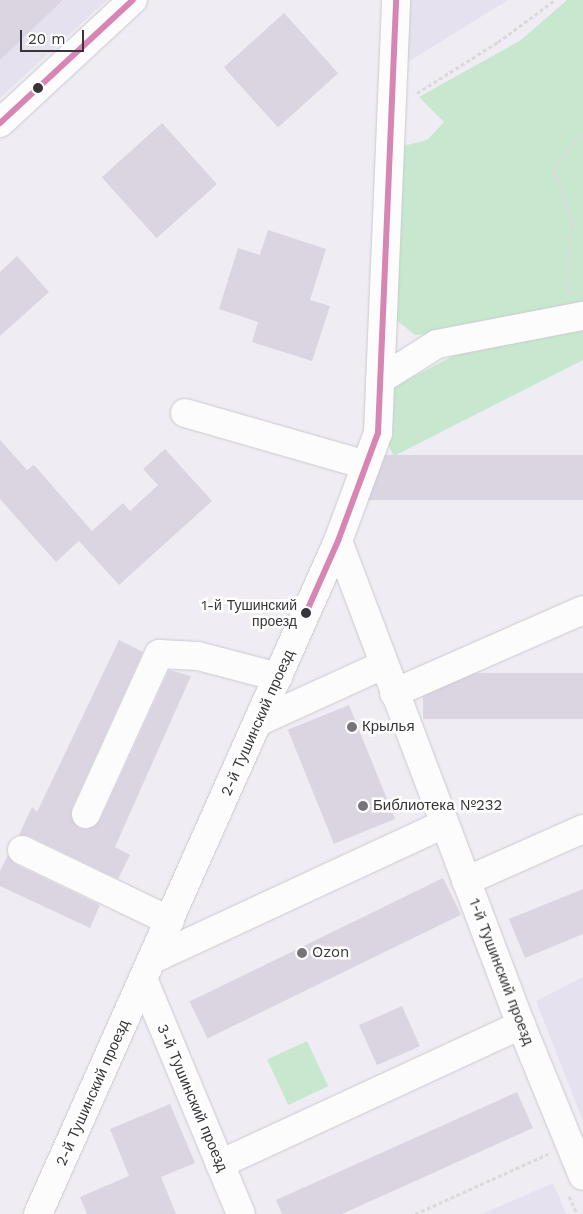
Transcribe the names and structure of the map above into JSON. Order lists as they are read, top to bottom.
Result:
{
  "streets": {
    "street": ["2-й Тушинский проезд", "1-й Тушинский проезд", "3-й Тушинский проезд"]
  },
  "crossings": [
    ["2-й Тушинский проезд", "1-й Тушинский проезд"],
    ["2-й Тушинский проезд", "3-й Тушинский проезд"]
  ],
  "places": [
    "1-й Тушинский проезд",
    "Крылья",
    "Библиотека №232",
    "Ozon"
  ],
  "scale_bar": "20 m"
}
